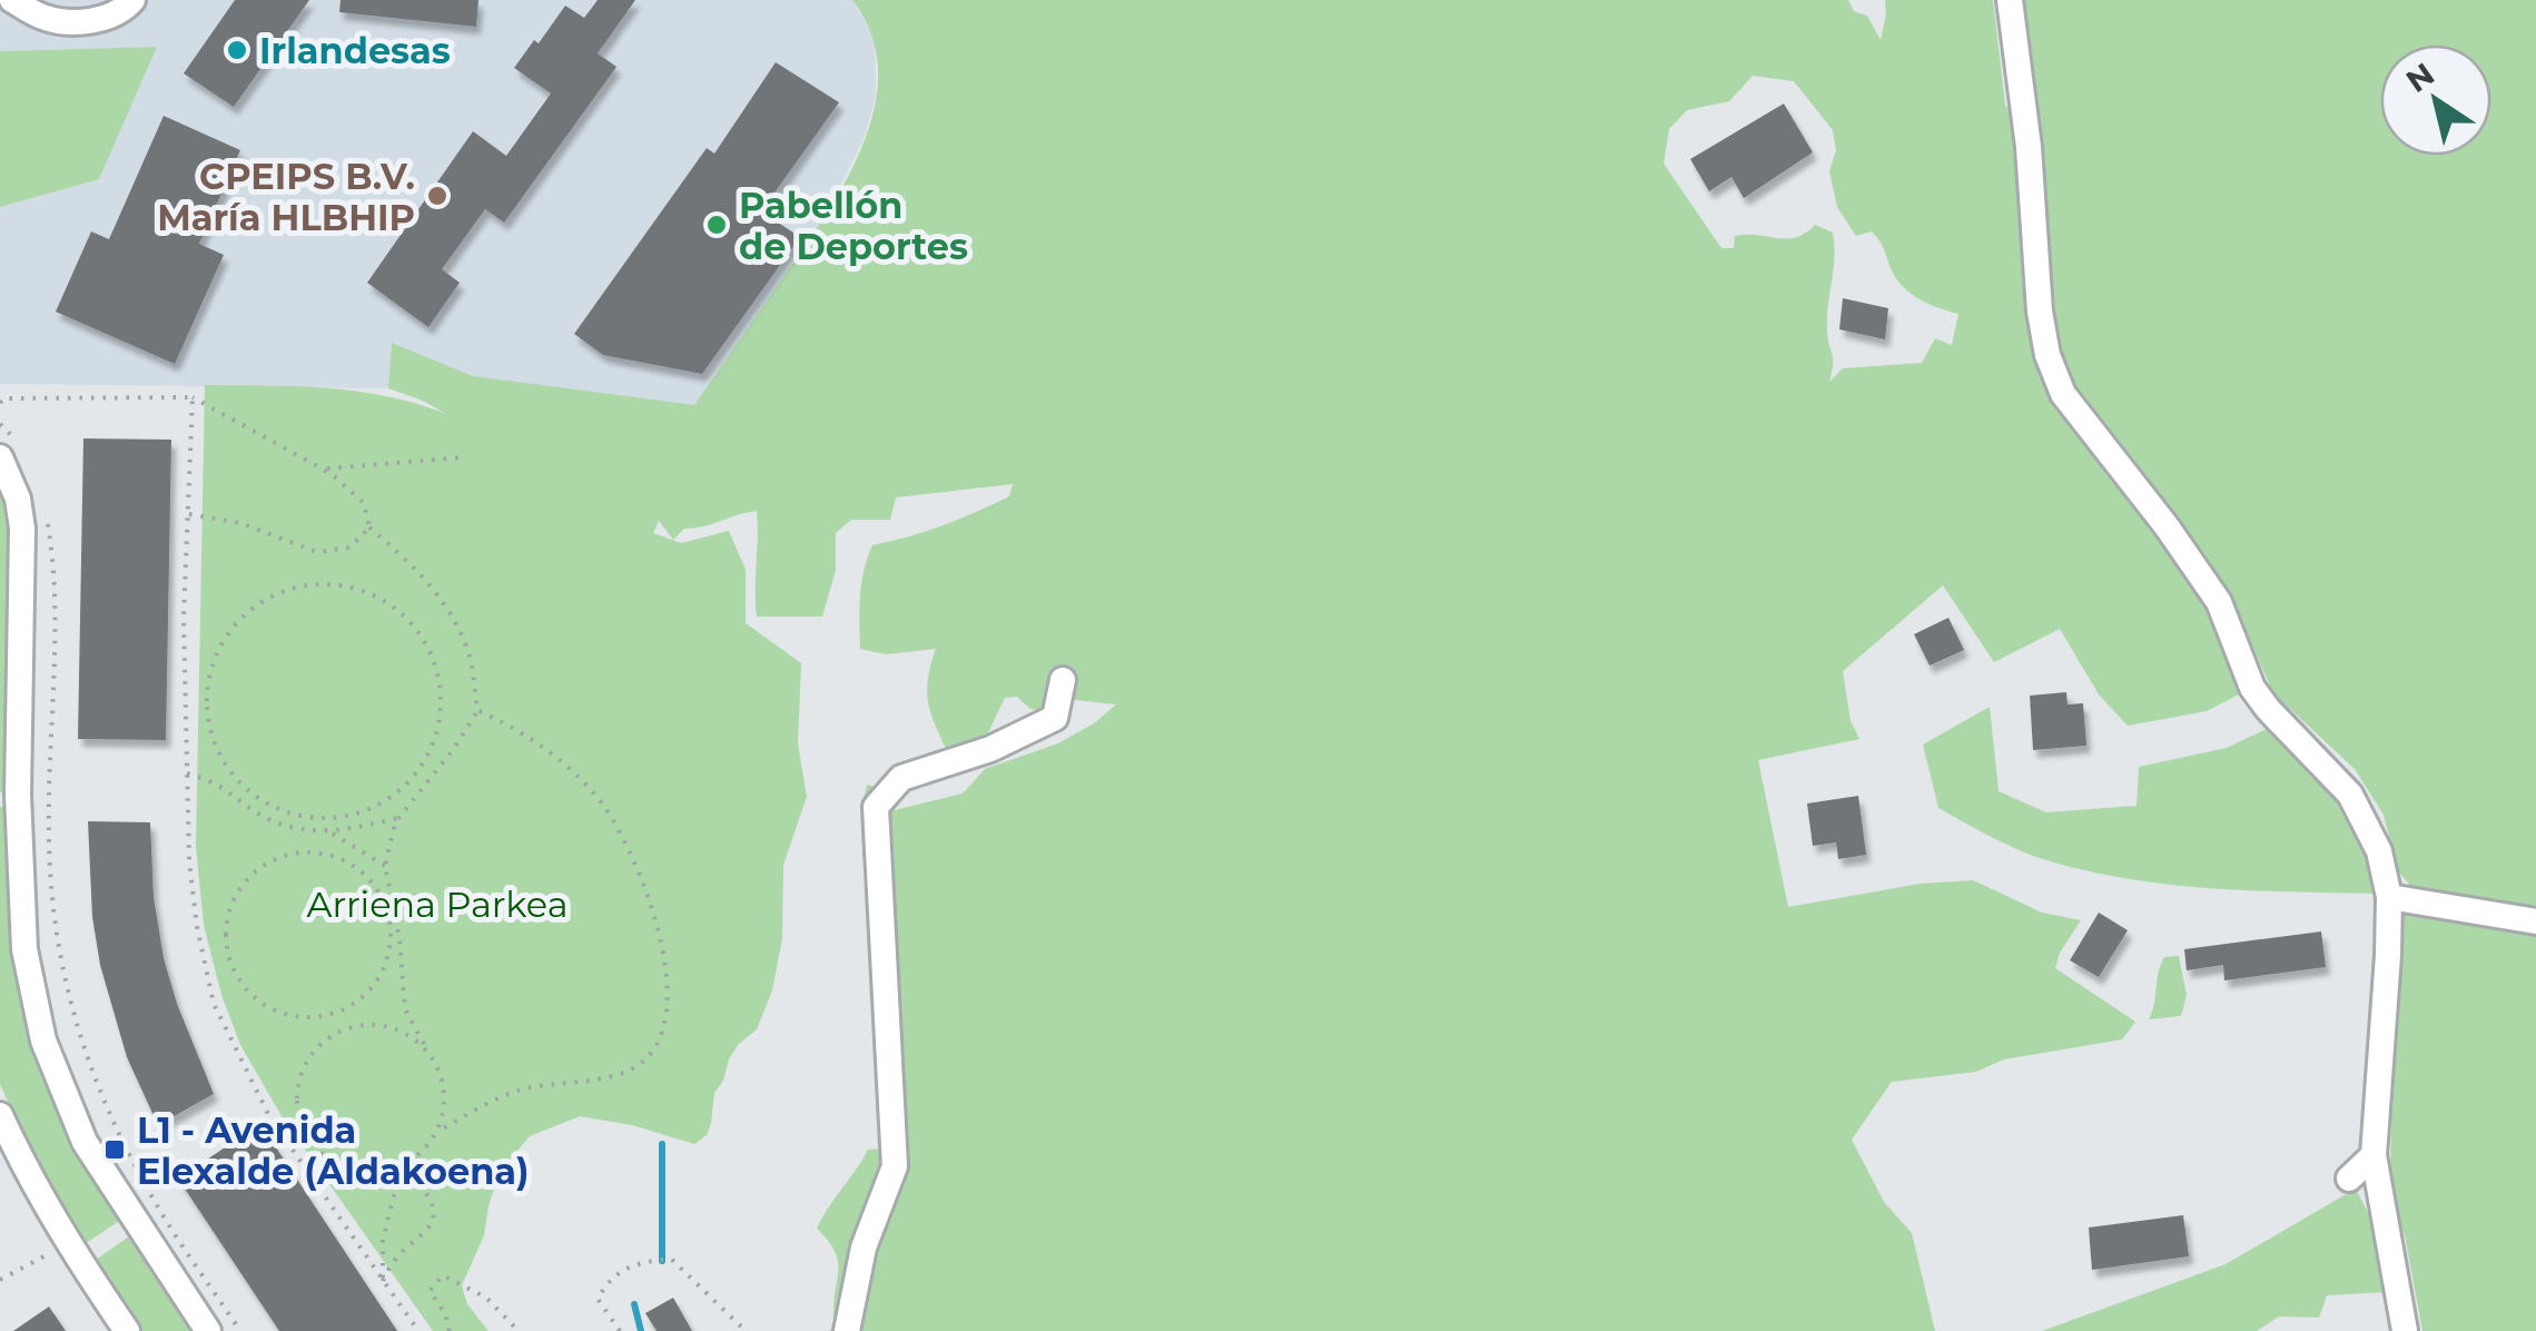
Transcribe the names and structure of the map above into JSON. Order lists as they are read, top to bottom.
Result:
{
  "parks": ["Arriena Parkea"],
  "places": {
    "other": ["Irlandesas", "CPEIPS B.V. María HLBHIP", "Pabellón de Deportes"],
    "transit": ["L1 - Avenida Elexalde (Aldakoena)"]
  },
  "north": "top left"
}
